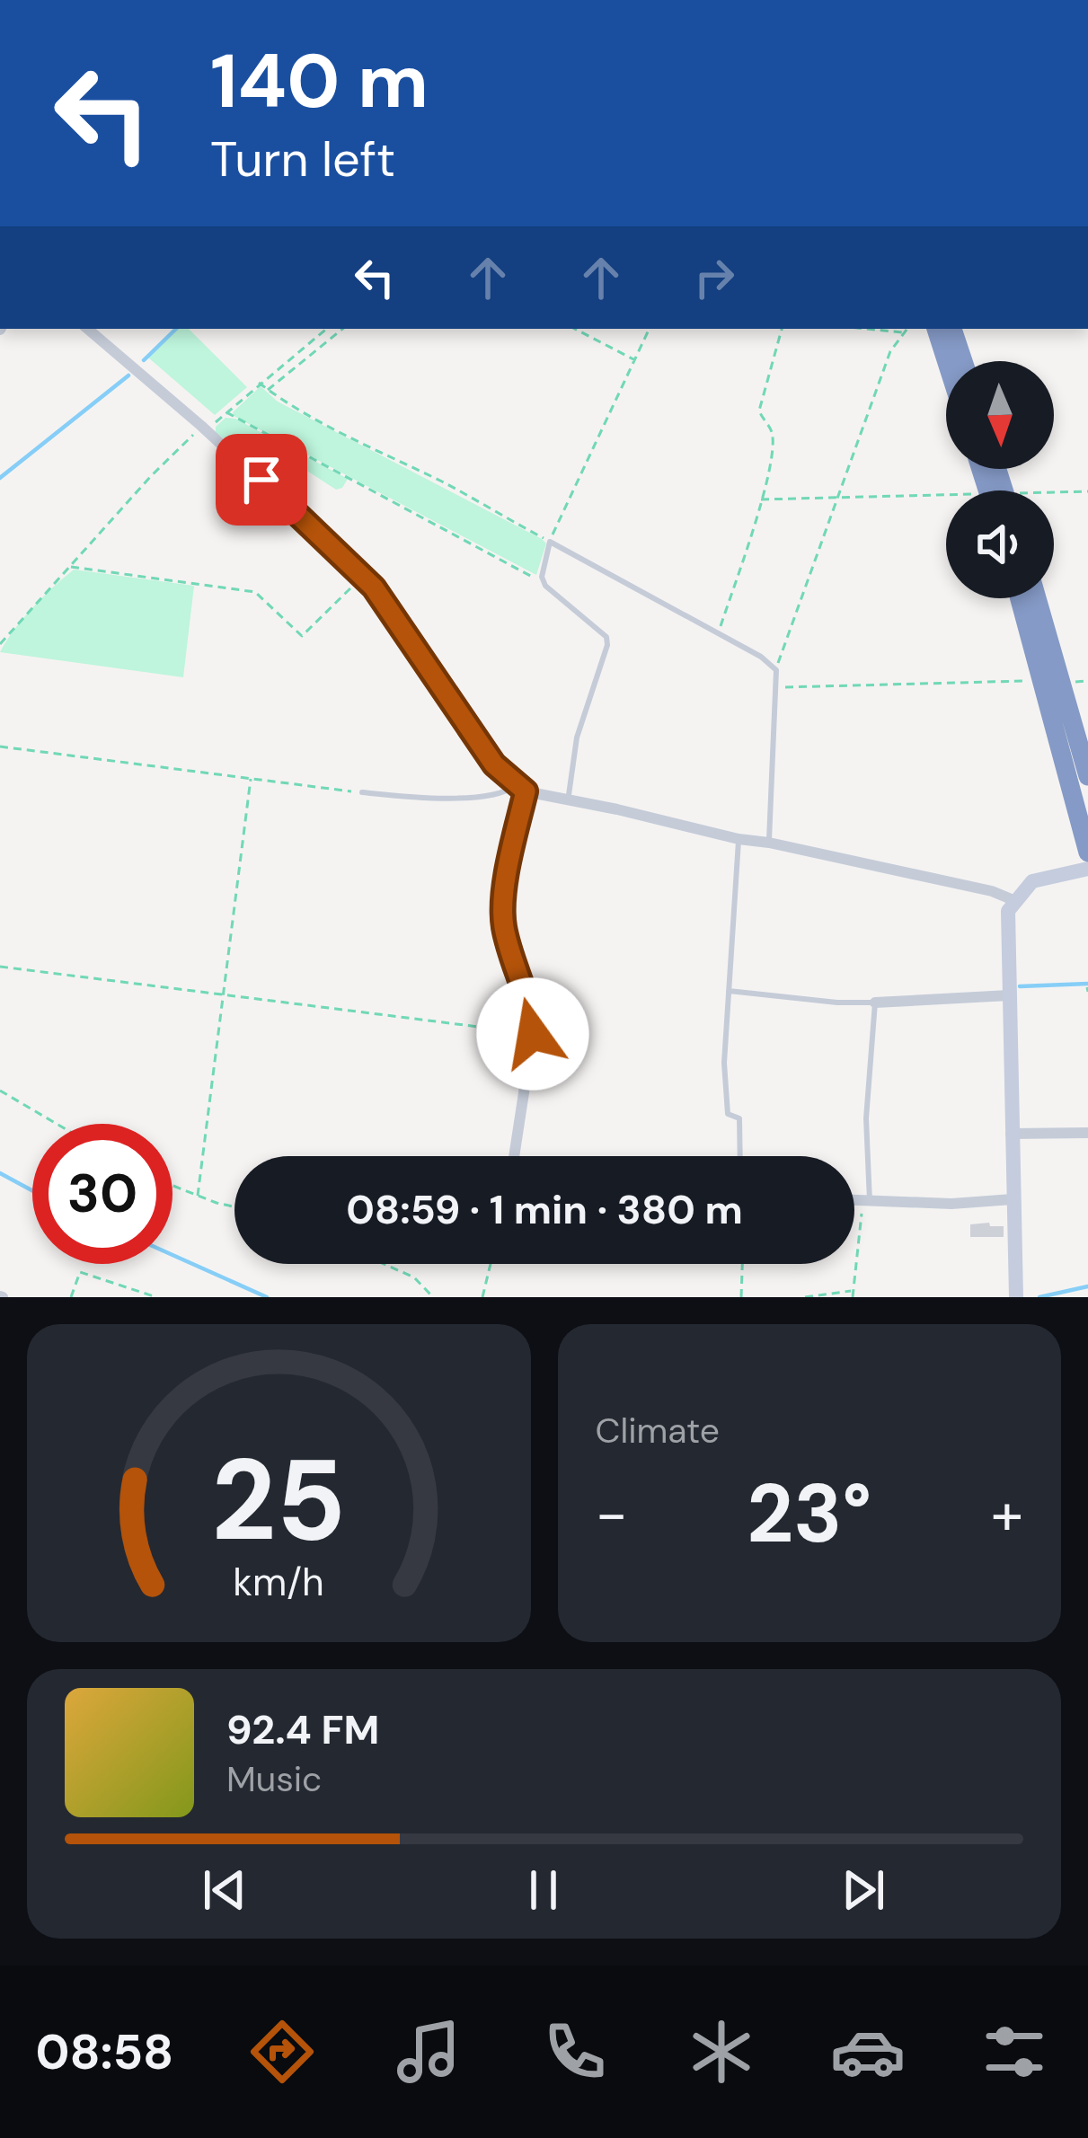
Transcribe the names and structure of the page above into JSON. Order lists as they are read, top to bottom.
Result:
{
  "north": "bottom",
  "page": {
    "turn": ["140 m", "Turn left"],
    "limit": "30",
    "trip": "08:59 · 1 min · 380 m",
    "tile": "Climate",
    "heat": ["−", "23°", "+"],
    "song": ["92.4 FM", "Music"],
    "tabs": "08:58",
    "gauge": ["25", "km/h"]
  }
}
